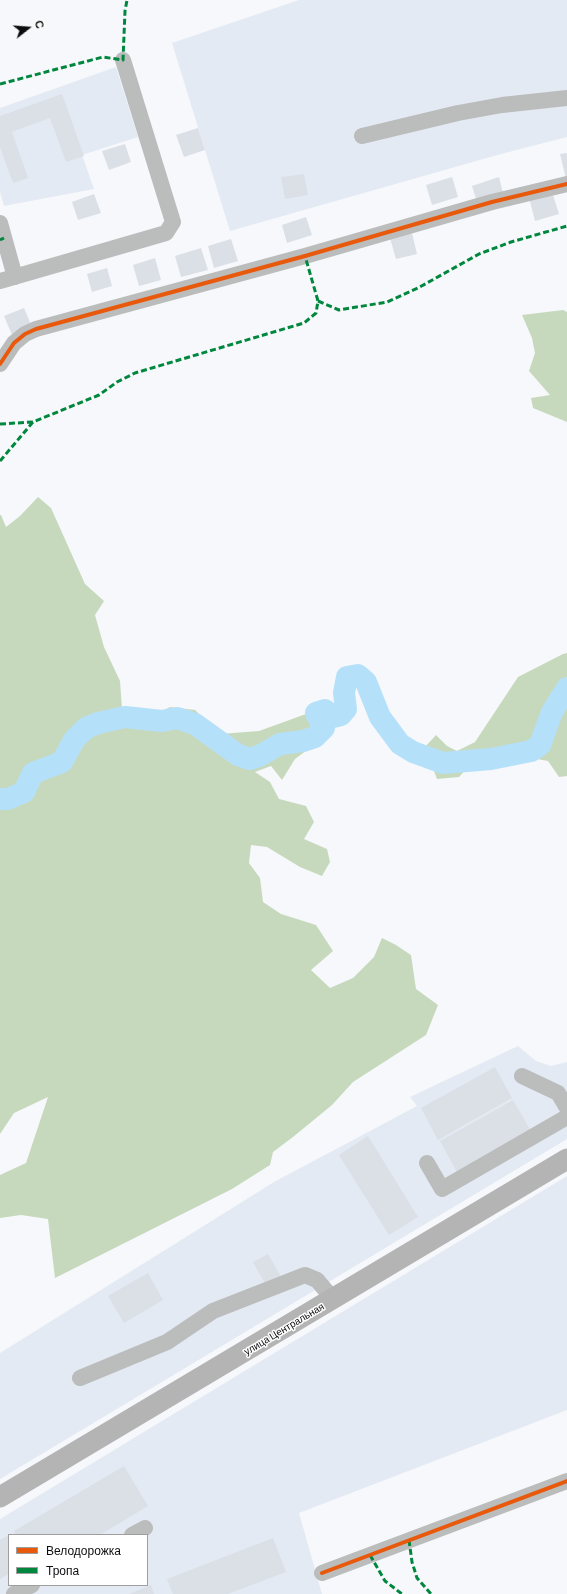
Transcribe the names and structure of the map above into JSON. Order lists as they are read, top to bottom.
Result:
{
  "streets": {
    "main road": ["улица Центральная"]
  },
  "legend": ["Велодорожка", "Тропа"],
  "north": "right"
}
